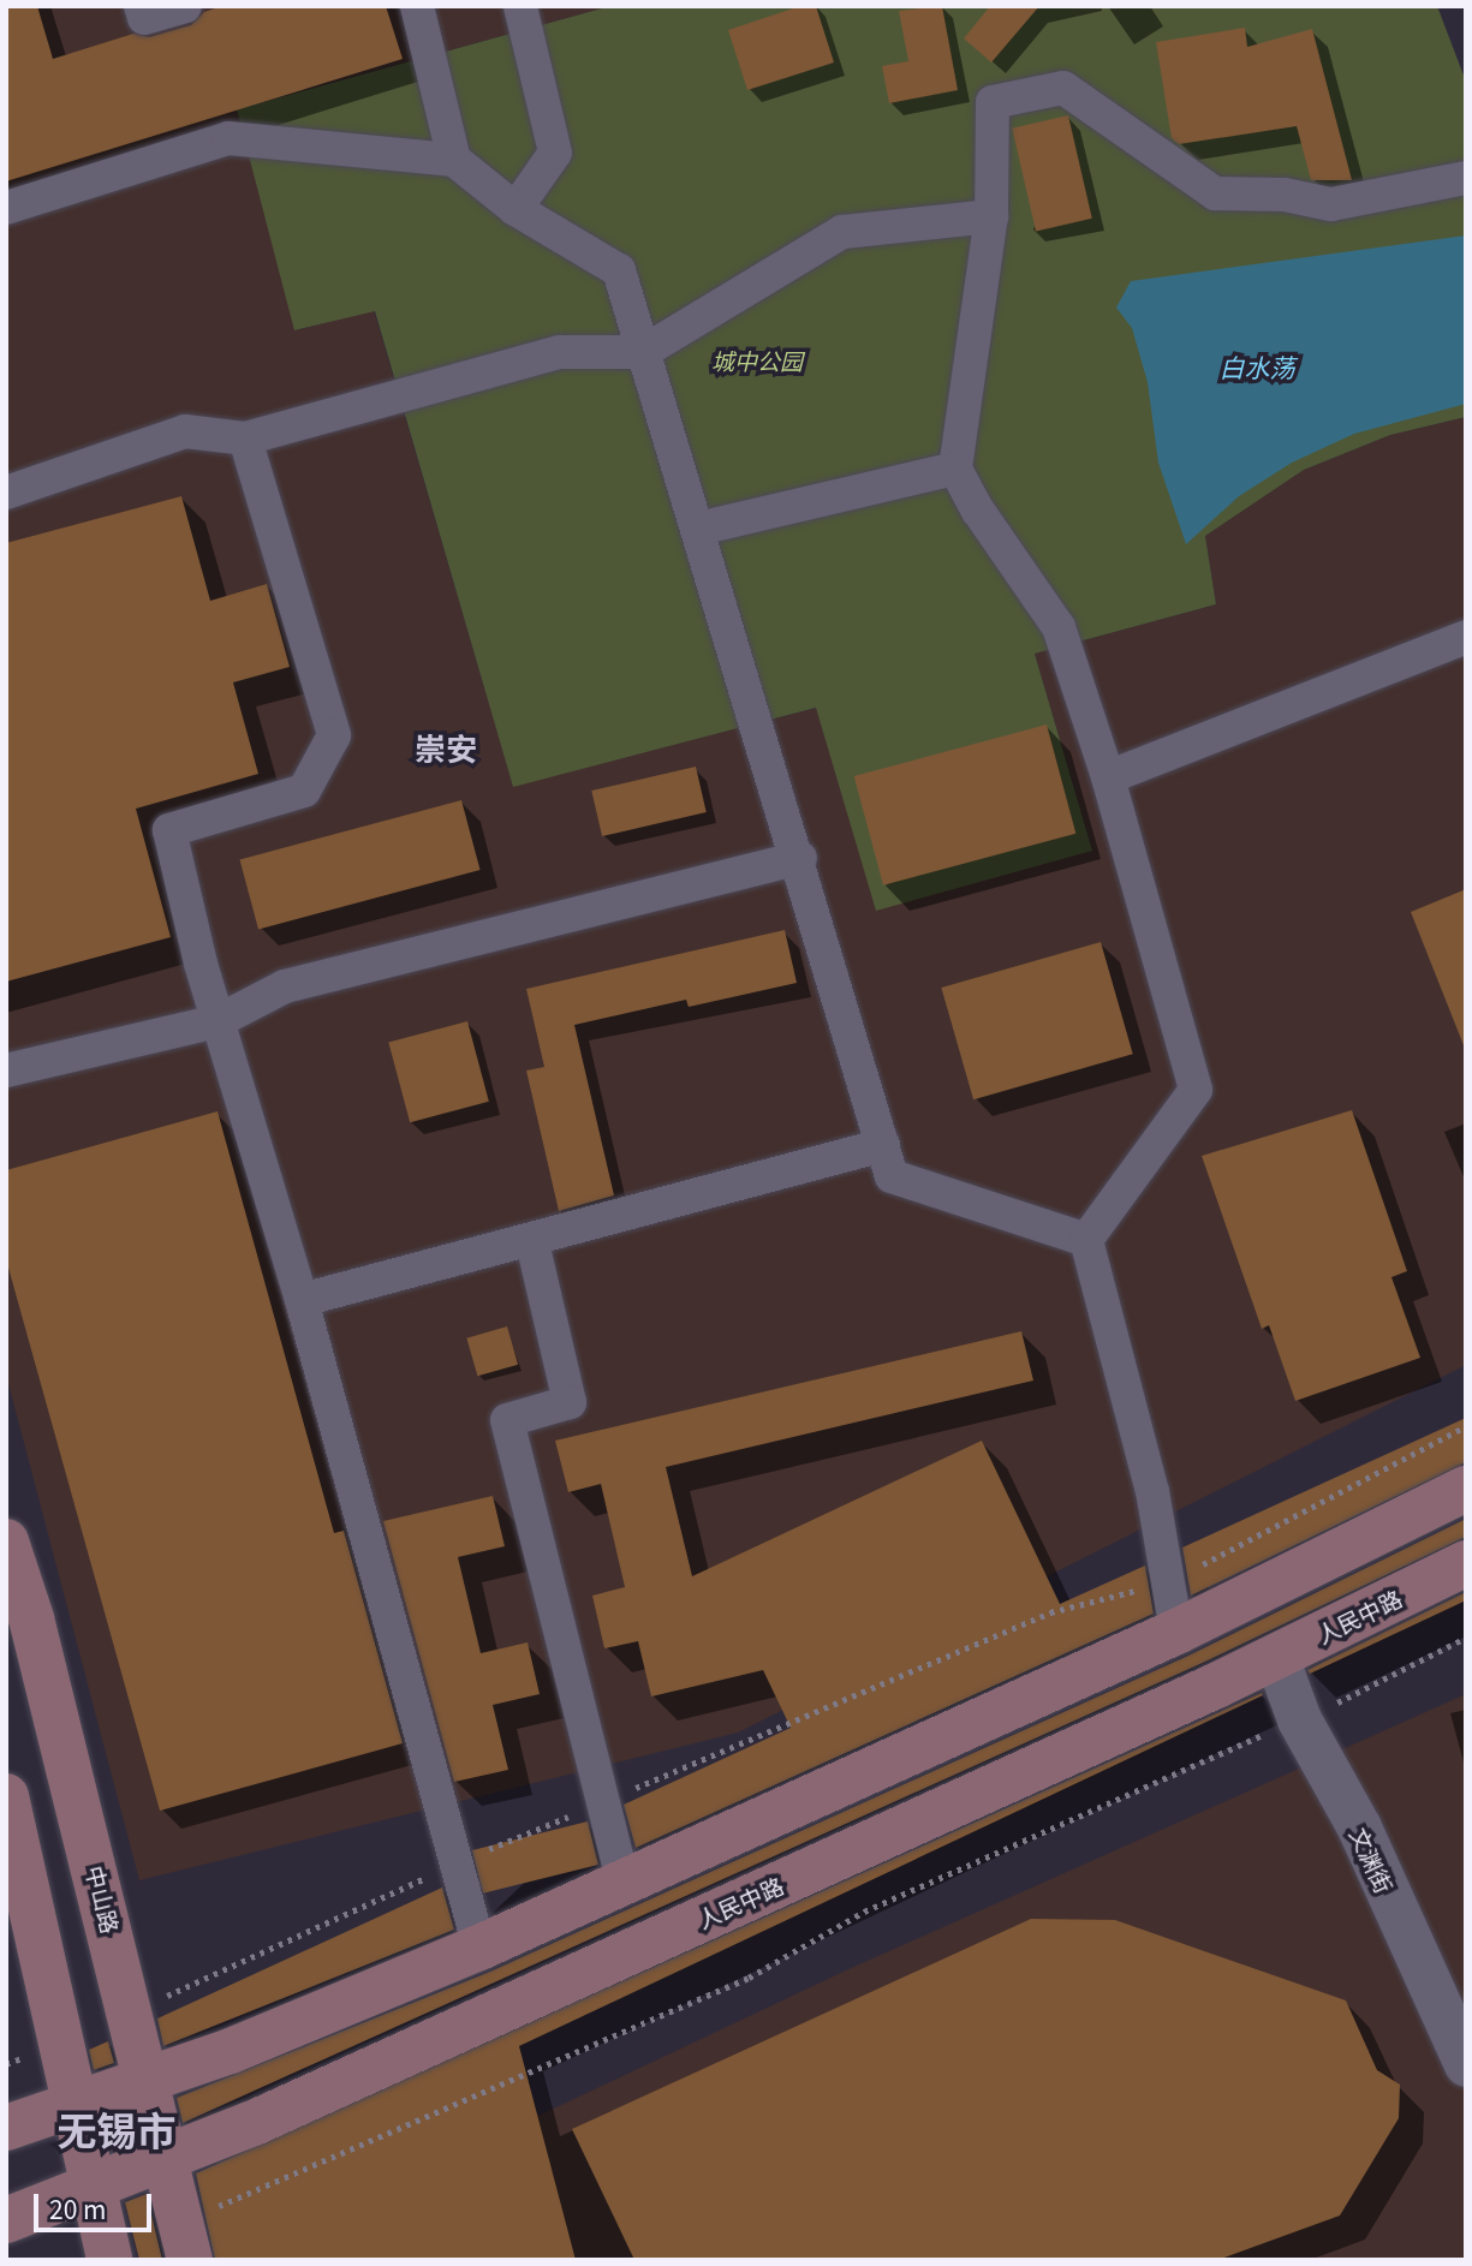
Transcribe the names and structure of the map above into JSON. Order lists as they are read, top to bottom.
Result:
{
  "streets": {
    "main road": ["人民中路", "中山路"],
    "street": ["文渊街"]
  },
  "crossings": [
    ["人民中路", "文渊街"],
    ["人民中路", "中山路"]
  ],
  "districts": ["崇安", "无锡市"],
  "water": ["白水荡"],
  "parks": ["城中公园"],
  "scale_bar": "20 m"
}
